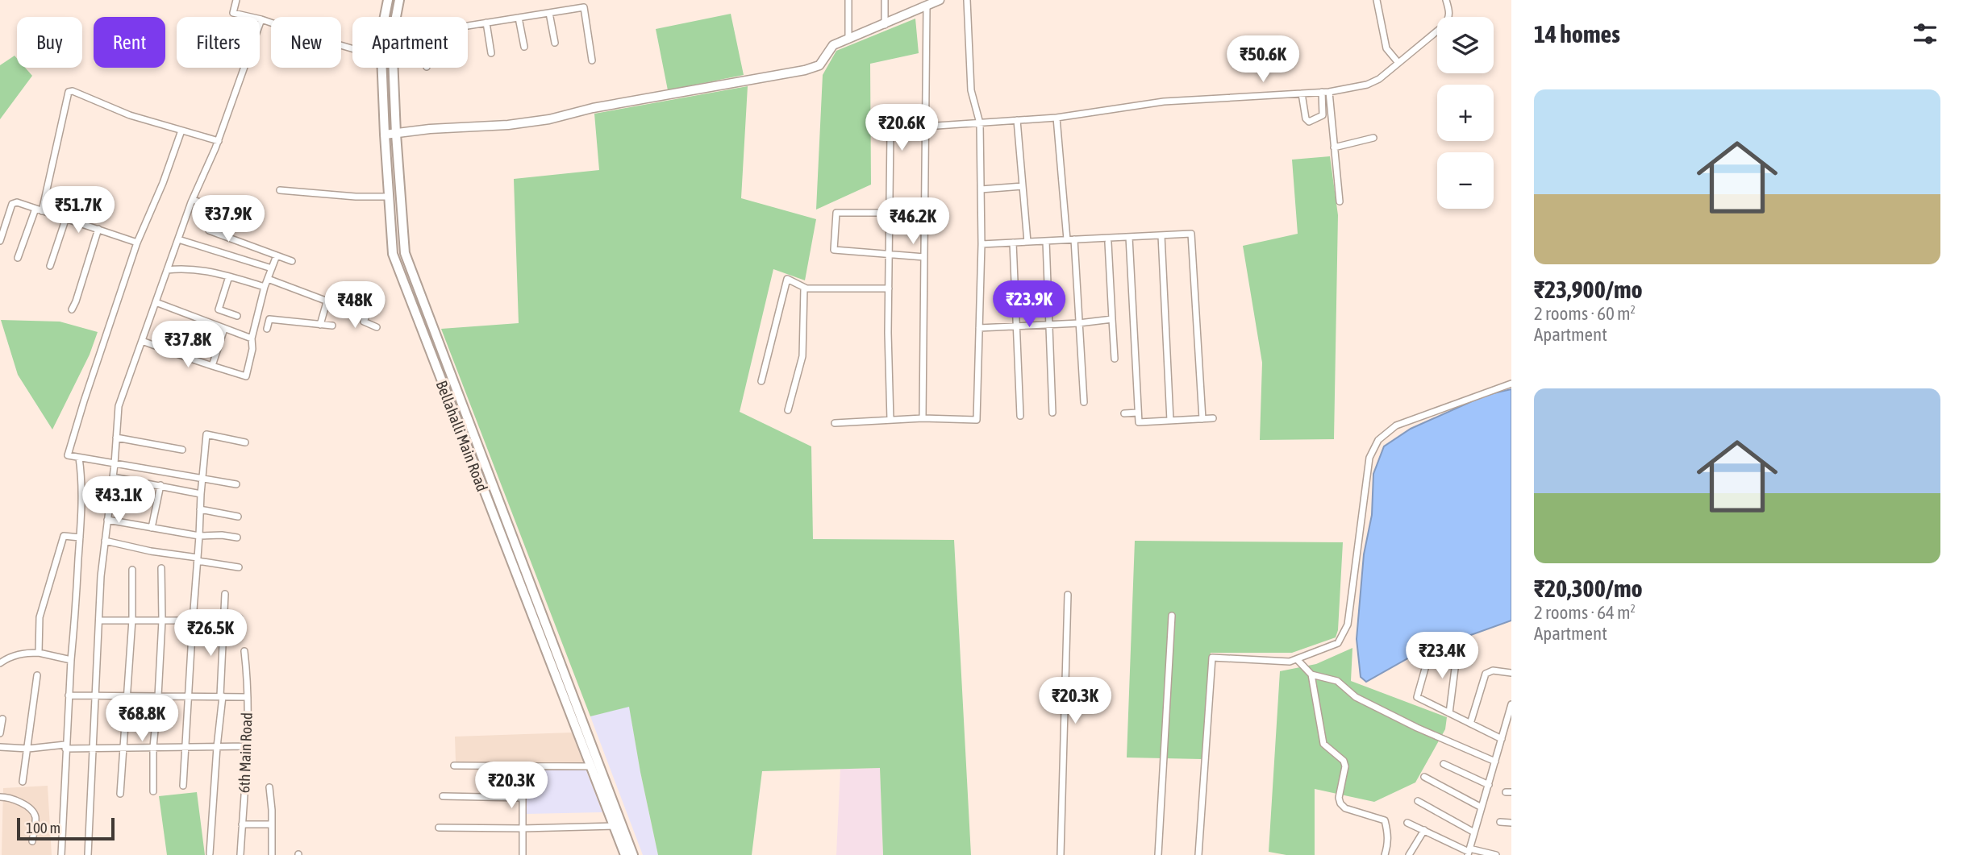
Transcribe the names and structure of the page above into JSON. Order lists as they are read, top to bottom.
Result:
{
  "streets": {
    "main road": ["Bellahalli Main Road"],
    "street": ["6th Main Road"]
  },
  "scale_bar": "100 m",
  "page": {
    "heading": "14 homes",
    "map_buttons": ["+", "−"],
    "chip": [
      "Buy",
      "Rent",
      "Filters",
      "New",
      "Apartment"
    ],
    "price": [
      "₹50.6K",
      "₹20.6K",
      "₹51.7K",
      "₹37.9K",
      "₹46.2K",
      "₹23.9K",
      "₹48K",
      "₹37.8K",
      "₹43.1K",
      "₹26.5K",
      "₹23.4K",
      "₹20.3K",
      "₹68.8K",
      "₹20.3K"
    ],
    "list": [
      {
        "name": "₹23,900/mo",
        "note": "2 rooms · 60 m² · Apartment"
      },
      {
        "name": "₹20,300/mo",
        "note": "2 rooms · 64 m² · Apartment"
      }
    ],
    "scale": "100 m"
  }
}
